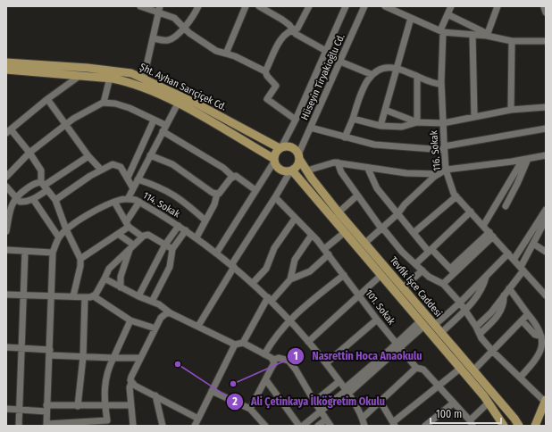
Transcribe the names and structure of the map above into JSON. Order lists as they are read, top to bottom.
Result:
{
  "streets": {
    "main road": ["Hüseyin Tiryakioğlu Cd.", "Şht. Ayhan Sarıçiçek Cd.", "Tevfik İşce Caddesi"],
    "street": ["116. Sokak", "114. Sokak", "101. Sokak"]
  },
  "crossings": [
    ["Hüseyin Tiryakioğlu Cd.", "Şht. Ayhan Sarıçiçek Cd."],
    ["Hüseyin Tiryakioğlu Cd.", "114. Sokak"],
    ["Hüseyin Tiryakioğlu Cd.", "Tevfik İşce Caddesi"],
    ["Hüseyin Tiryakioğlu Cd.", "101. Sokak"],
    ["Şht. Ayhan Sarıçiçek Cd.", "Tevfik İşce Caddesi"]
  ],
  "places": ["Ali Çetinkaya İlköğretim Okulu", "Nasrettin Hoca Anaokulu"],
  "scale_bar": "100 m"
}
